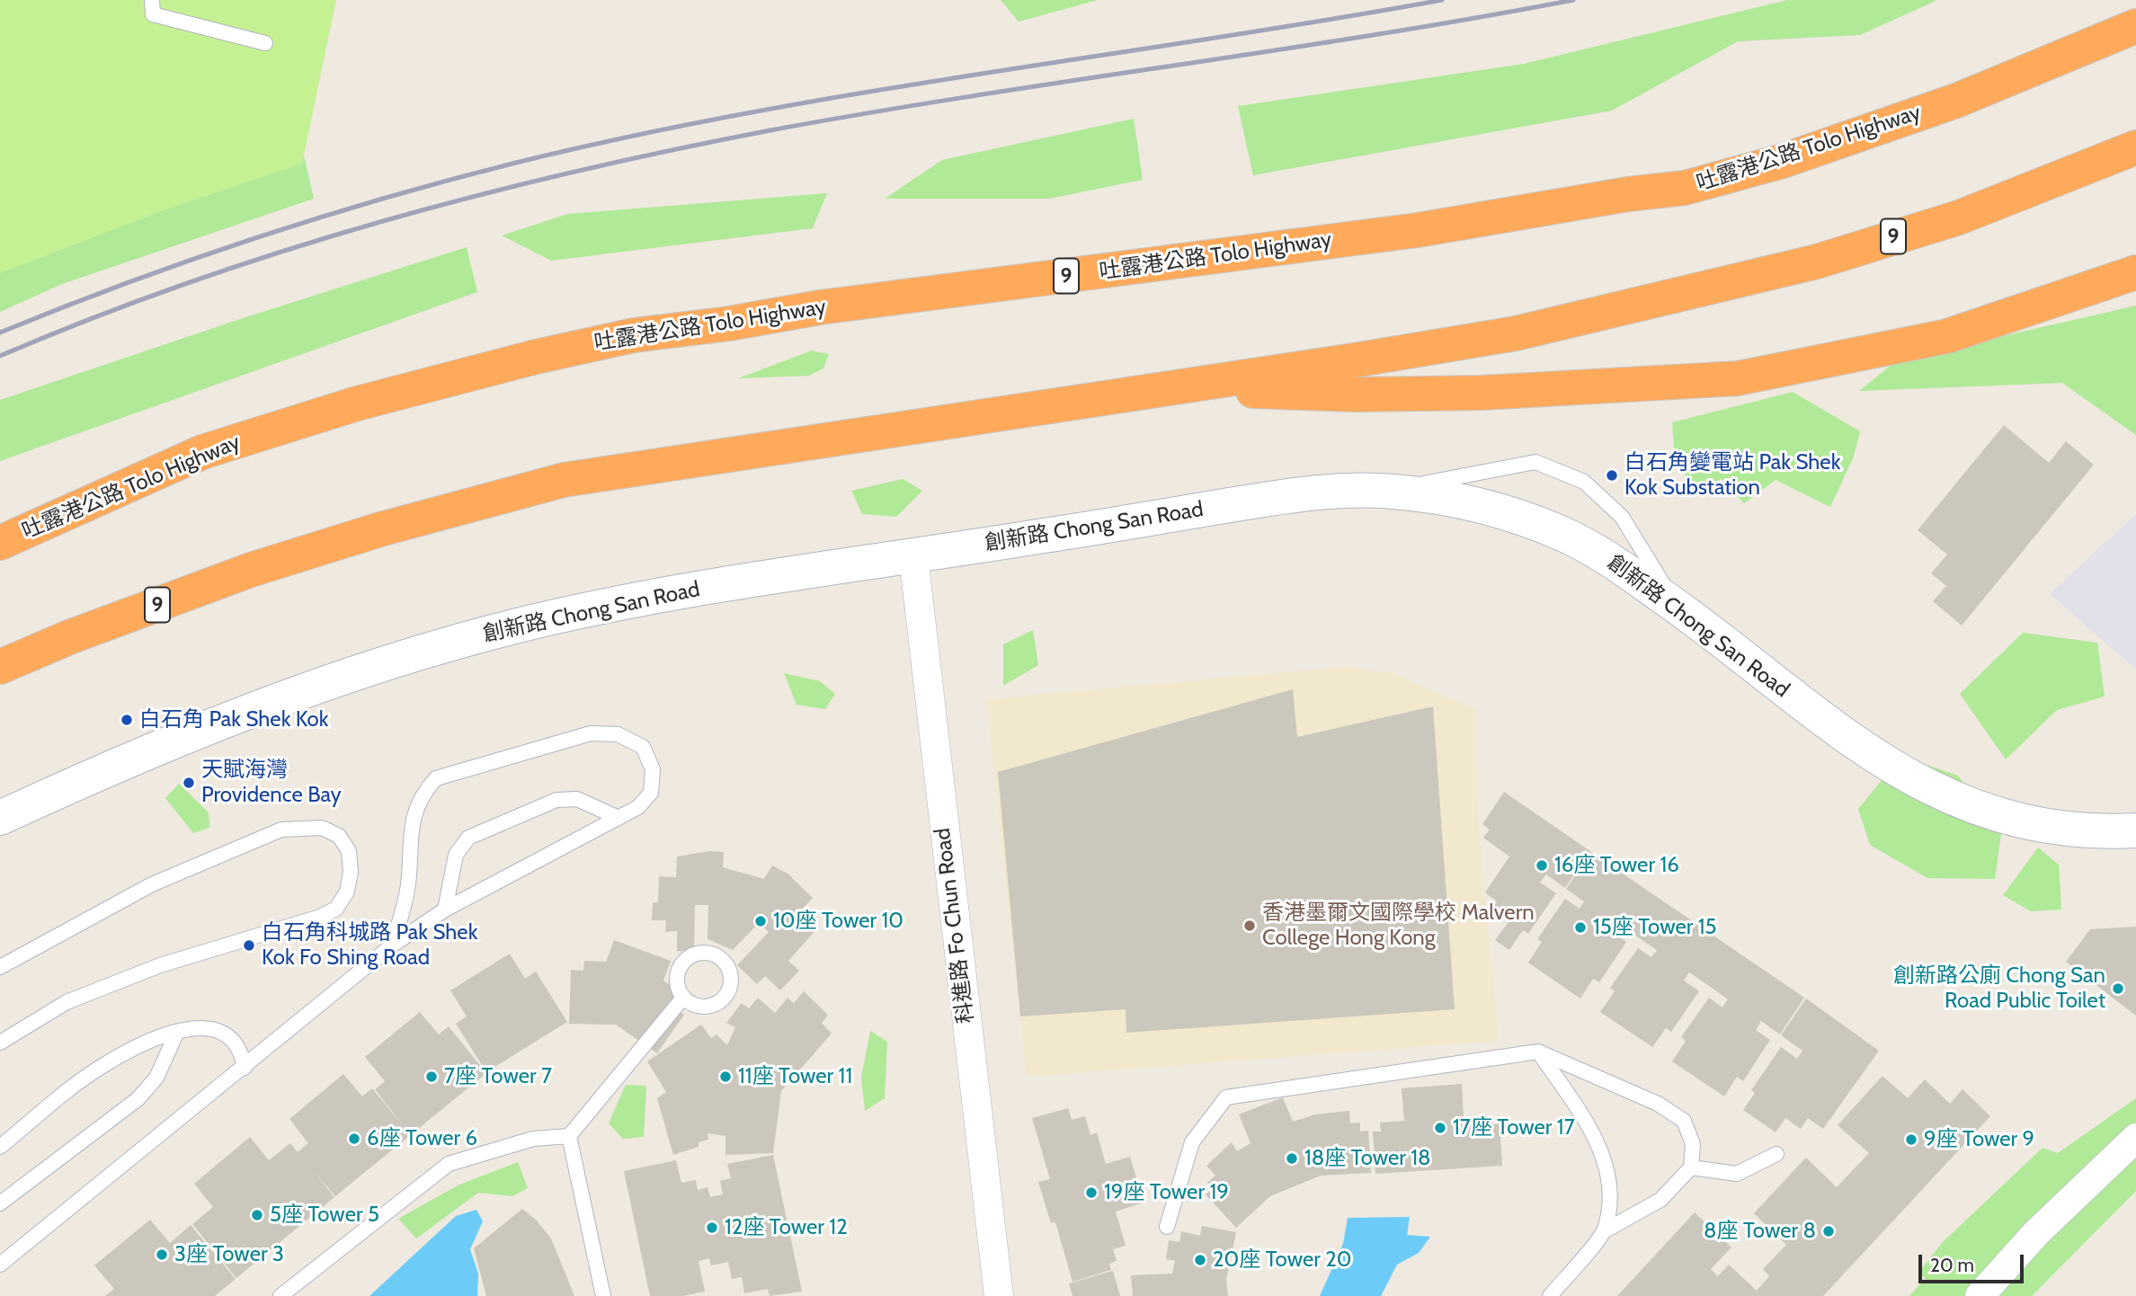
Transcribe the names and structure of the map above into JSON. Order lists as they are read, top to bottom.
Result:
{
  "streets": {
    "highway": ["吐露港公路 Tolo Highway", "9"],
    "main road": ["創新路 Chong San Road"],
    "street": ["科進路 Fo Chun Road"]
  },
  "crossings": [
    ["創新路 Chong San Road", "科進路 Fo Chun Road"]
  ],
  "places": [
    "白石角變電站 Pak Shek Kok Substation",
    "白石角 Pak Shek Kok",
    "天賦海灣 Providence Bay",
    "16座 Tower 16",
    "10座 Tower 10",
    "香港墨爾文國際學校 Malvern College Hong Kong",
    "15座 Tower 15",
    "白石角科城路 Pak Shek Kok Fo Shing Road",
    "創新路公廁 Chong San Road Public Toilet",
    "7座 Tower 7",
    "11座 Tower 11",
    "17座 Tower 17",
    "6座 Tower 6",
    "9座 Tower 9",
    "18座 Tower 18",
    "19座 Tower 19",
    "5座 Tower 5",
    "12座 Tower 12",
    "8座 Tower 8",
    "3座 Tower 3",
    "20座 Tower 20"
  ],
  "scale_bar": "20 m"
}
